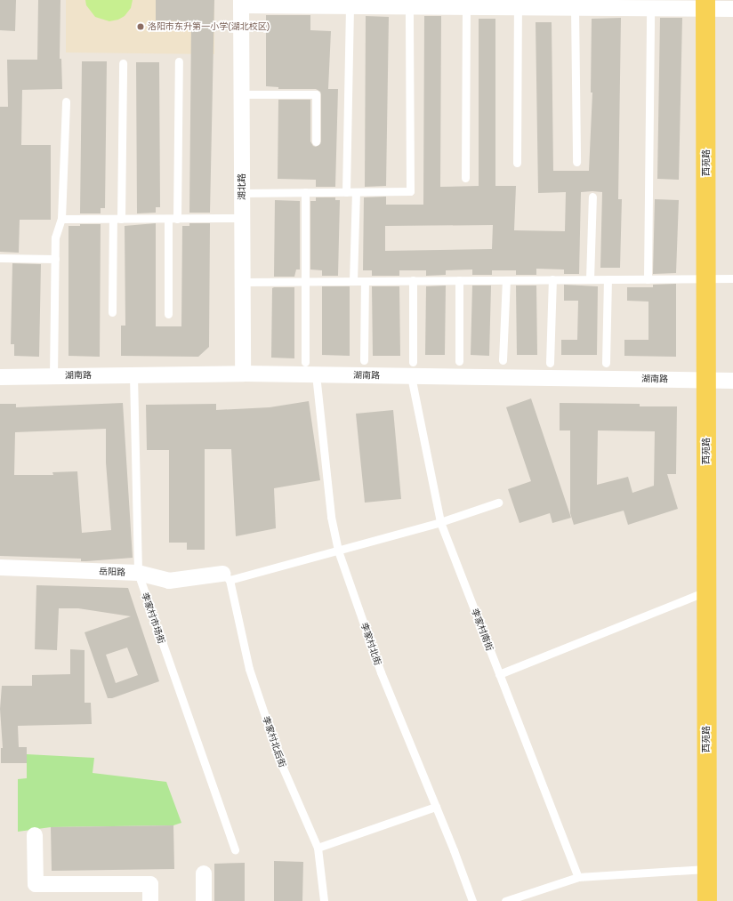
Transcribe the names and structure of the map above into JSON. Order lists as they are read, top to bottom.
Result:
{
  "streets": {
    "main road": ["西苑路"],
    "street": ["湖北路", "湖南路", "岳阳路"],
    "lane": [
      "李家村市场街",
      "李家村南街",
      "李家村北街",
      "李家村北后街"
    ]
  },
  "crossings": [
    ["西苑路", "湖南路"],
    ["湖北路", "湖南路"],
    ["湖南路", "李家村市场街"],
    ["湖南路", "李家村南街"],
    ["湖南路", "李家村北街"],
    ["岳阳路", "李家村市场街"],
    ["岳阳路", "李家村北后街"]
  ],
  "places": ["洛阳市东升第一小学(湖北校区)"]
}
